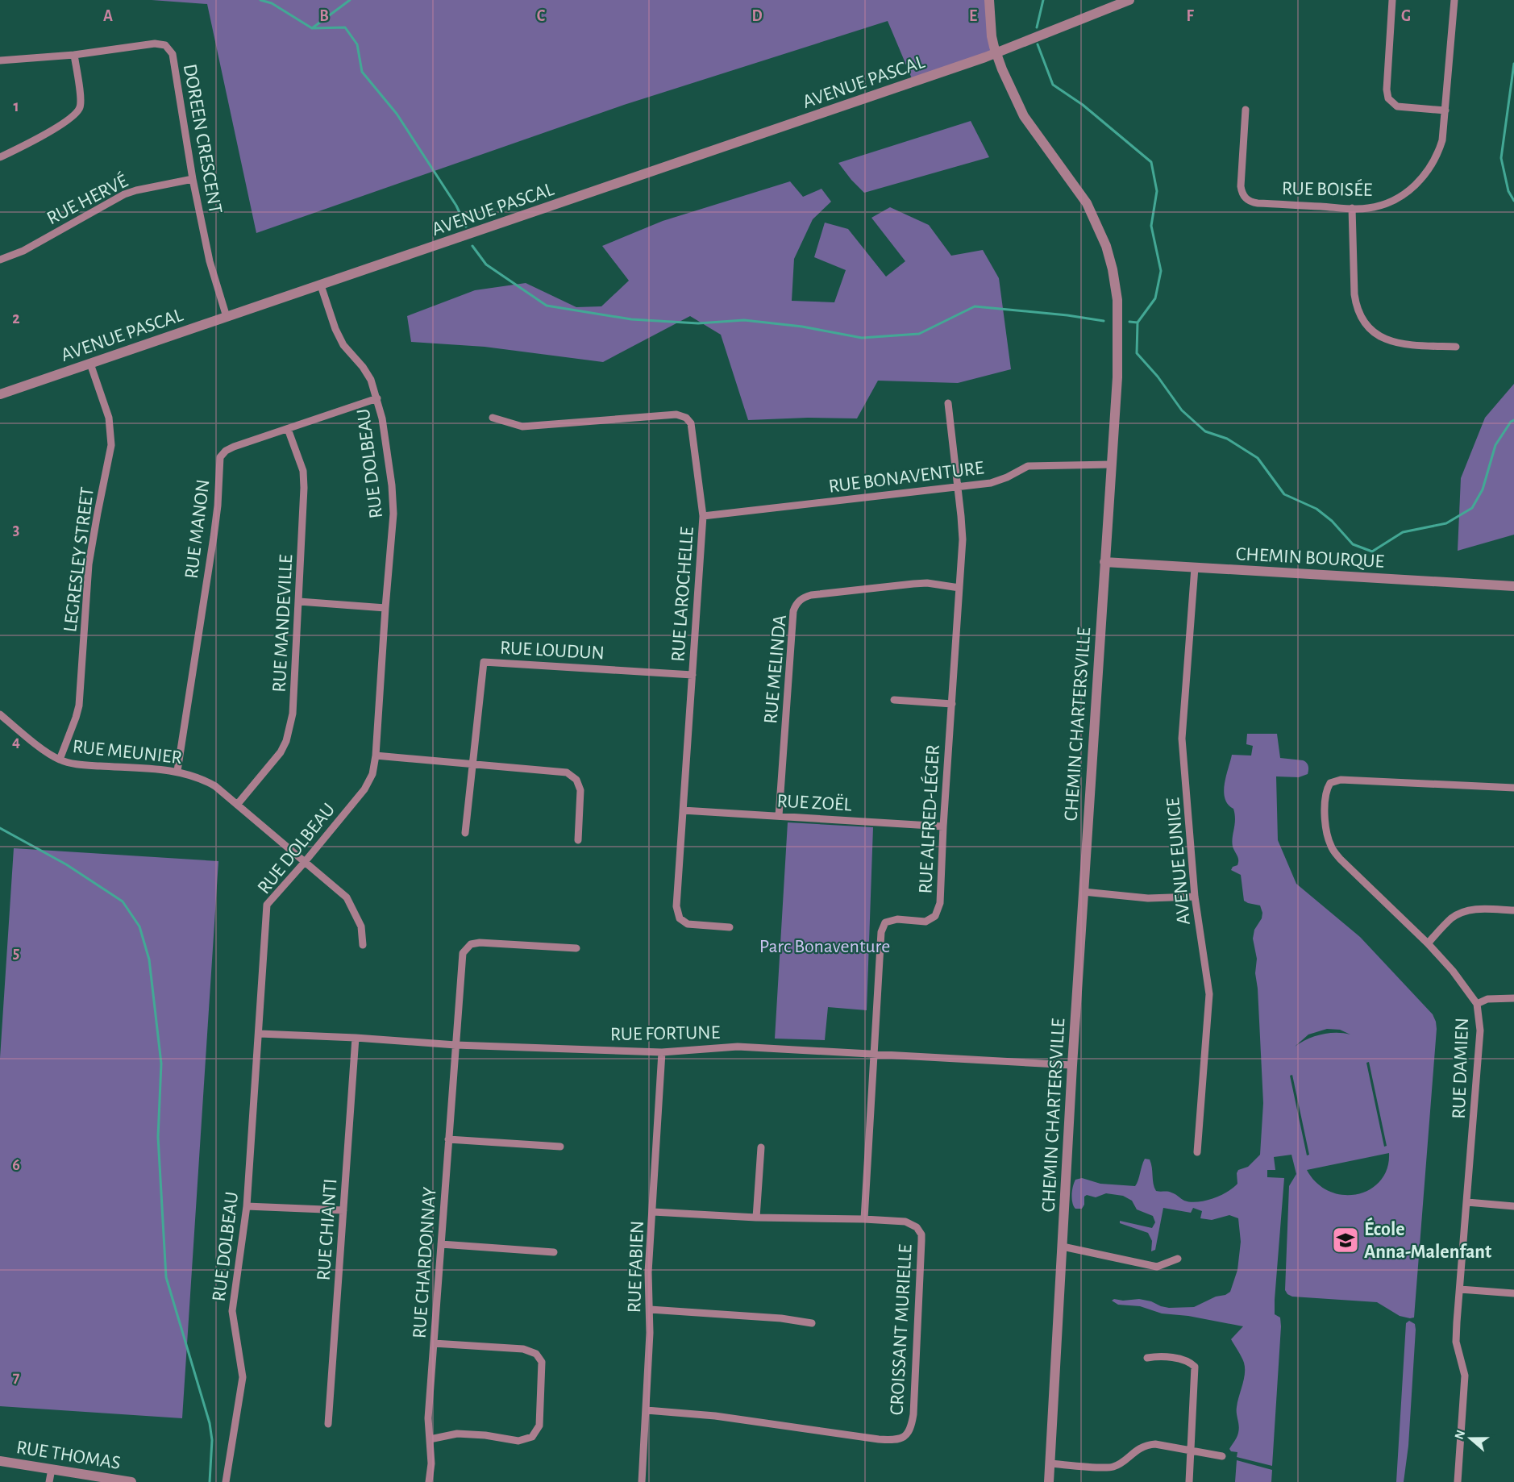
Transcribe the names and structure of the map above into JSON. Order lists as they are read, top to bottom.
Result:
{
  "streets": {
    "street": [
      "AVENUE PASCAL",
      "DOREEN CRESCENT",
      "RUE BOISÉE",
      "RUE HERVÉ",
      "RUE DOLBEAU",
      "RUE BONAVENTURE",
      "RUE MANON",
      "CHEMIN BOURQUE",
      "LEGRESLEY STREET",
      "RUE LAROCHELLE",
      "RUE MANDEVILLE",
      "RUE LOUDUN",
      "RUE MELINDA",
      "CHEMIN CHARTERSVILLE",
      "RUE MEUNIER",
      "RUE ZOËL",
      "RUE ALFRED-LÉGER",
      "AVENUE EUNICE",
      "RUE FORTUNE",
      "RUE DAMIEN",
      "RUE CHIANTI",
      "RUE CHARDONNAY",
      "RUE FABIEN",
      "CROISSANT MURIELLE",
      "RUE THOMAS"
    ]
  },
  "crossings": [
    ["AVENUE PASCAL", "DOREEN CRESCENT"],
    ["AVENUE PASCAL", "RUE DOLBEAU"],
    ["AVENUE PASCAL", "LEGRESLEY STREET"],
    ["AVENUE PASCAL", "CHEMIN CHARTERSVILLE"],
    ["DOREEN CRESCENT", "RUE HERVÉ"],
    ["RUE DOLBEAU", "RUE MANON"],
    ["RUE DOLBEAU", "RUE MEUNIER"],
    ["RUE DOLBEAU", "RUE FORTUNE"],
    ["RUE BONAVENTURE", "RUE LAROCHELLE"],
    ["RUE BONAVENTURE", "CHEMIN CHARTERSVILLE"],
    ["RUE BONAVENTURE", "RUE ALFRED-LÉGER"],
    ["RUE MANON", "RUE MANDEVILLE"],
    ["RUE MANON", "RUE MEUNIER"],
    ["CHEMIN BOURQUE", "CHEMIN CHARTERSVILLE"],
    ["CHEMIN BOURQUE", "AVENUE EUNICE"],
    ["LEGRESLEY STREET", "RUE MEUNIER"],
    ["RUE LAROCHELLE", "RUE LOUDUN"],
    ["RUE LAROCHELLE", "RUE ZOËL"],
    ["RUE MANDEVILLE", "RUE MEUNIER"],
    ["RUE MELINDA", "RUE ZOËL"],
    ["RUE MELINDA", "RUE ALFRED-LÉGER"],
    ["CHEMIN CHARTERSVILLE", "RUE FORTUNE"],
    ["RUE ZOËL", "RUE ALFRED-LÉGER"],
    ["RUE ALFRED-LÉGER", "RUE FORTUNE"],
    ["RUE ALFRED-LÉGER", "CROISSANT MURIELLE"],
    ["RUE FORTUNE", "RUE CHIANTI"],
    ["RUE FORTUNE", "RUE CHARDONNAY"],
    ["RUE FORTUNE", "RUE FABIEN"],
    ["RUE FABIEN", "CROISSANT MURIELLE"]
  ],
  "parks": ["Parc Bonaventure"],
  "places": {
    "school or university": ["École Anna-Malenfant"]
  },
  "north": "left",
  "grid": {
    "columns": [
      "A",
      "B",
      "C",
      "D",
      "E",
      "F",
      "G"
    ],
    "rows": [
      "1",
      "2",
      "3",
      "4",
      "5",
      "6",
      "7"
    ]
  }
}
